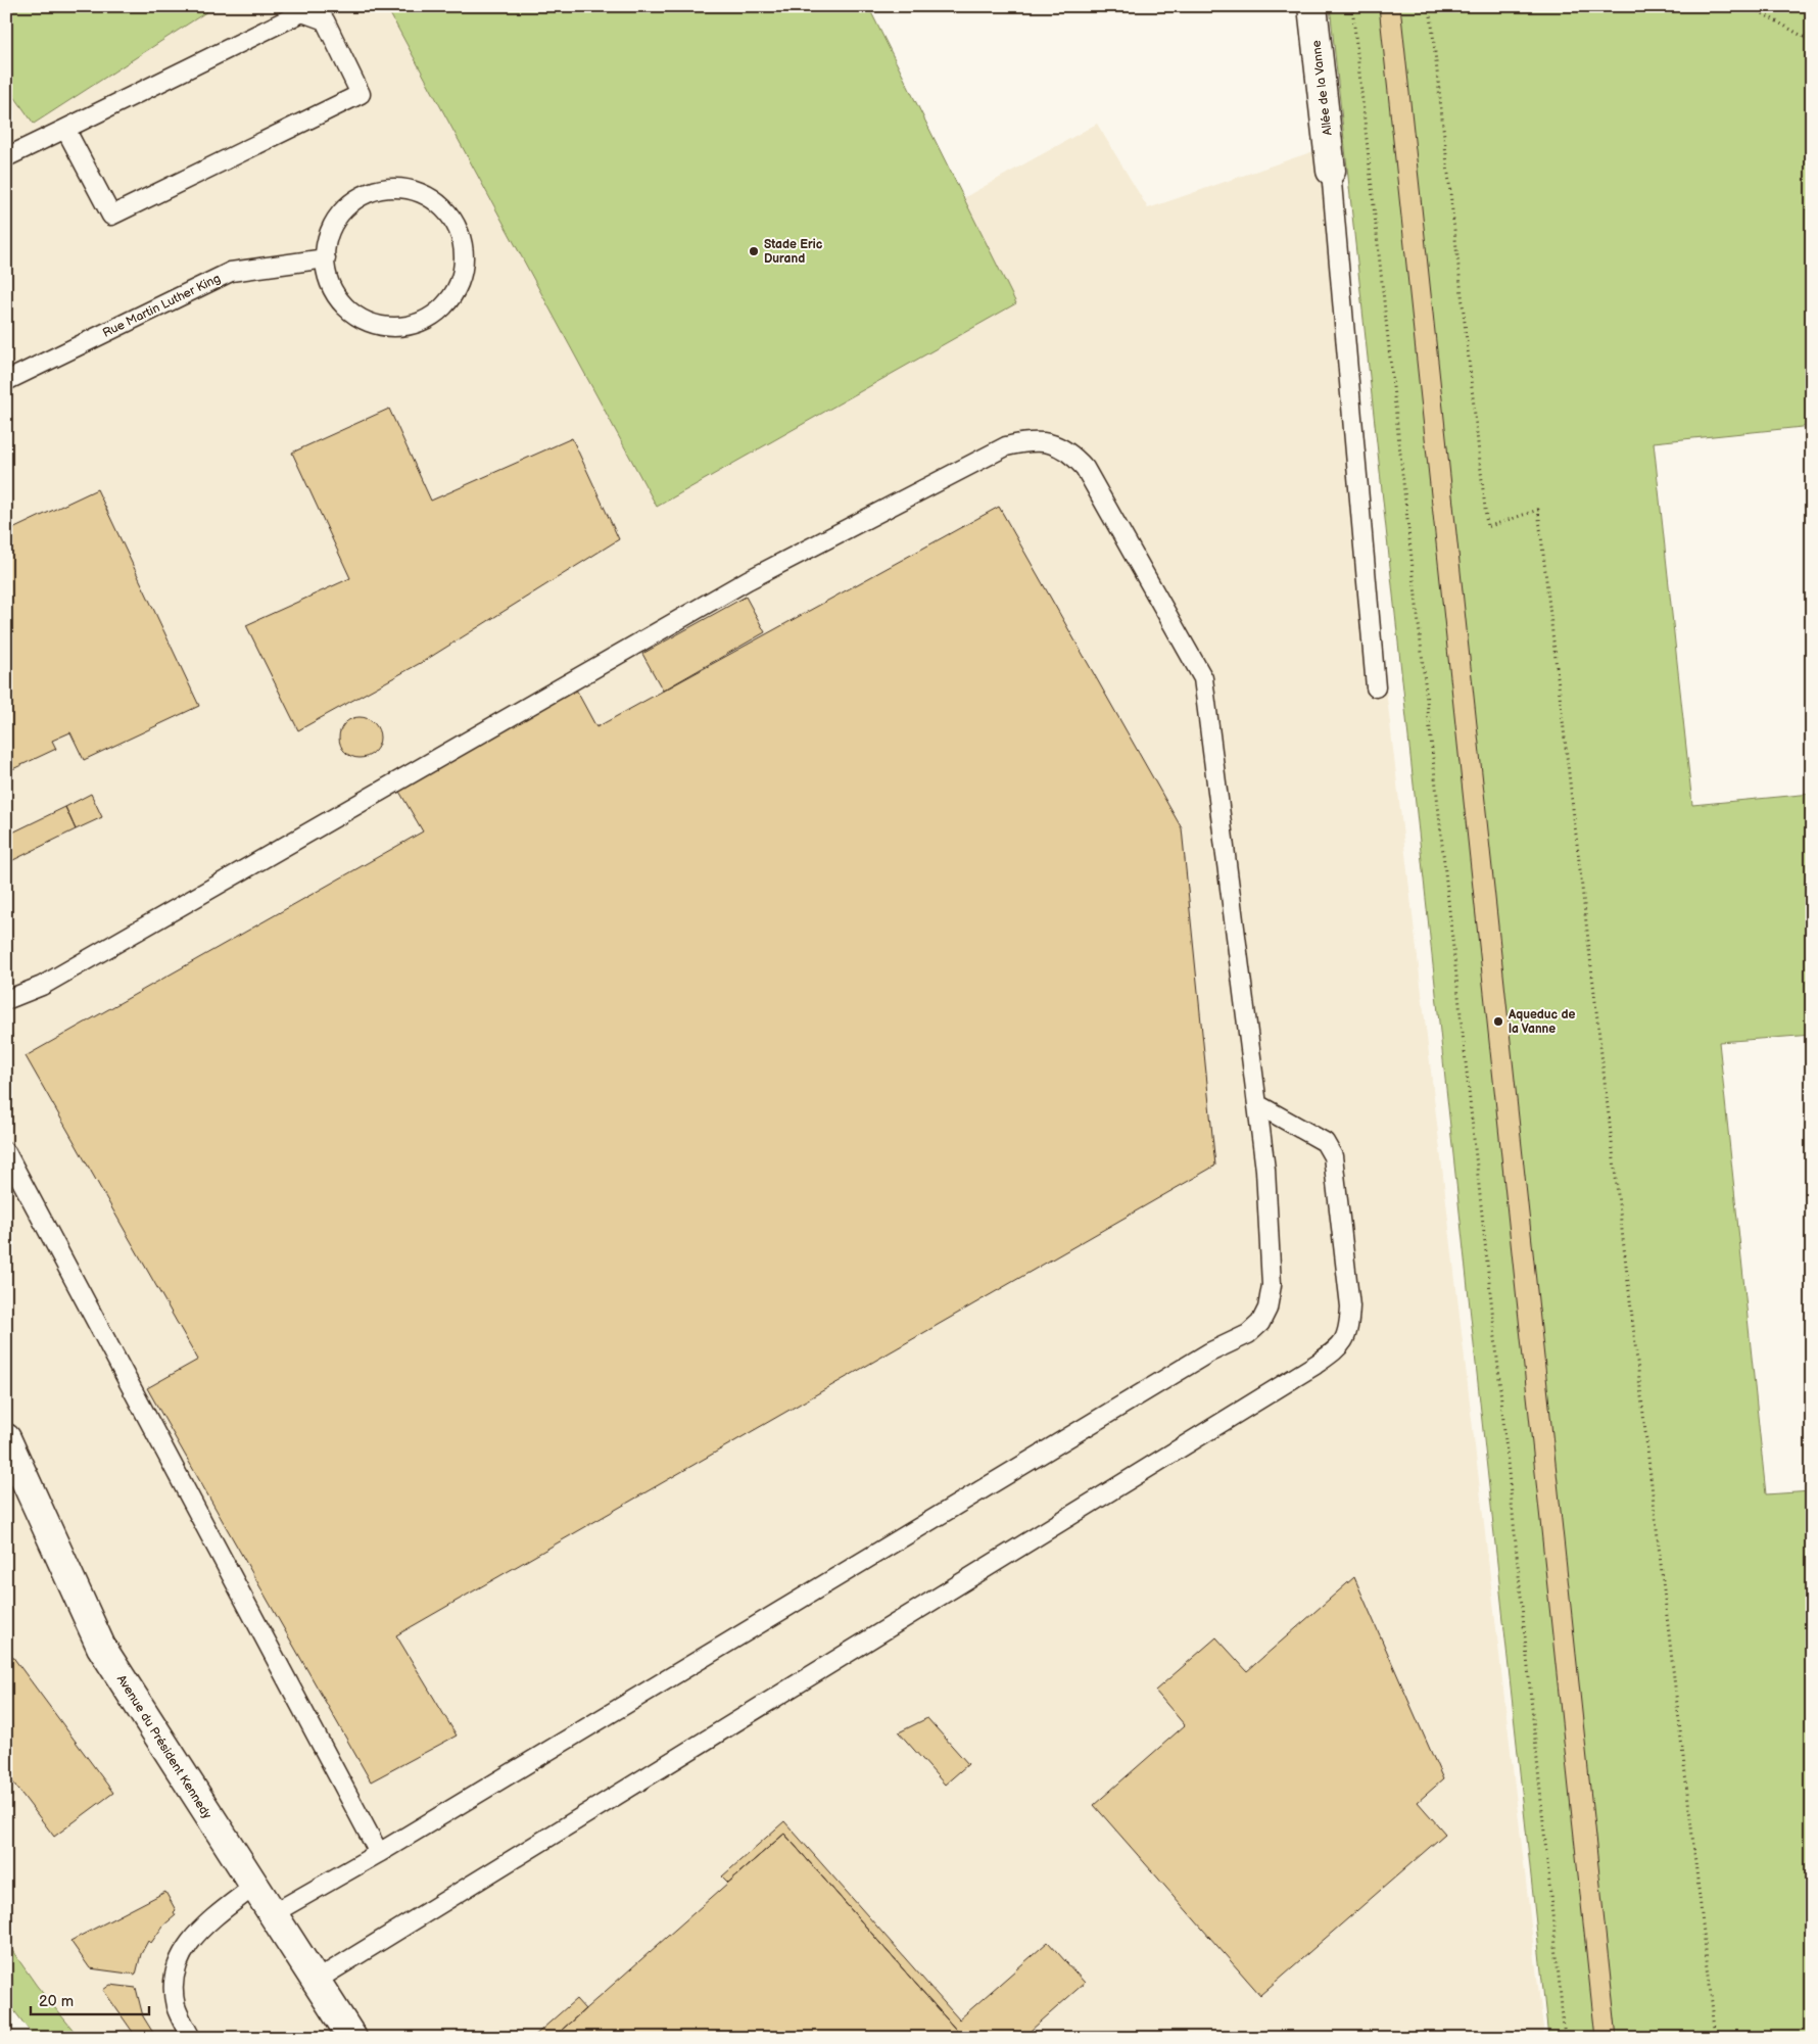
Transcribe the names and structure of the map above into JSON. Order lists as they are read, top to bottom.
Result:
{
  "streets": {
    "street": ["Allée de la Vanne", "Avenue du Président Kennedy"],
    "lane": ["Rue Martin Luther King"]
  },
  "places": ["Stade Eric Durand", "Aqueduc de la Vanne"],
  "scale_bar": "20 m"
}
